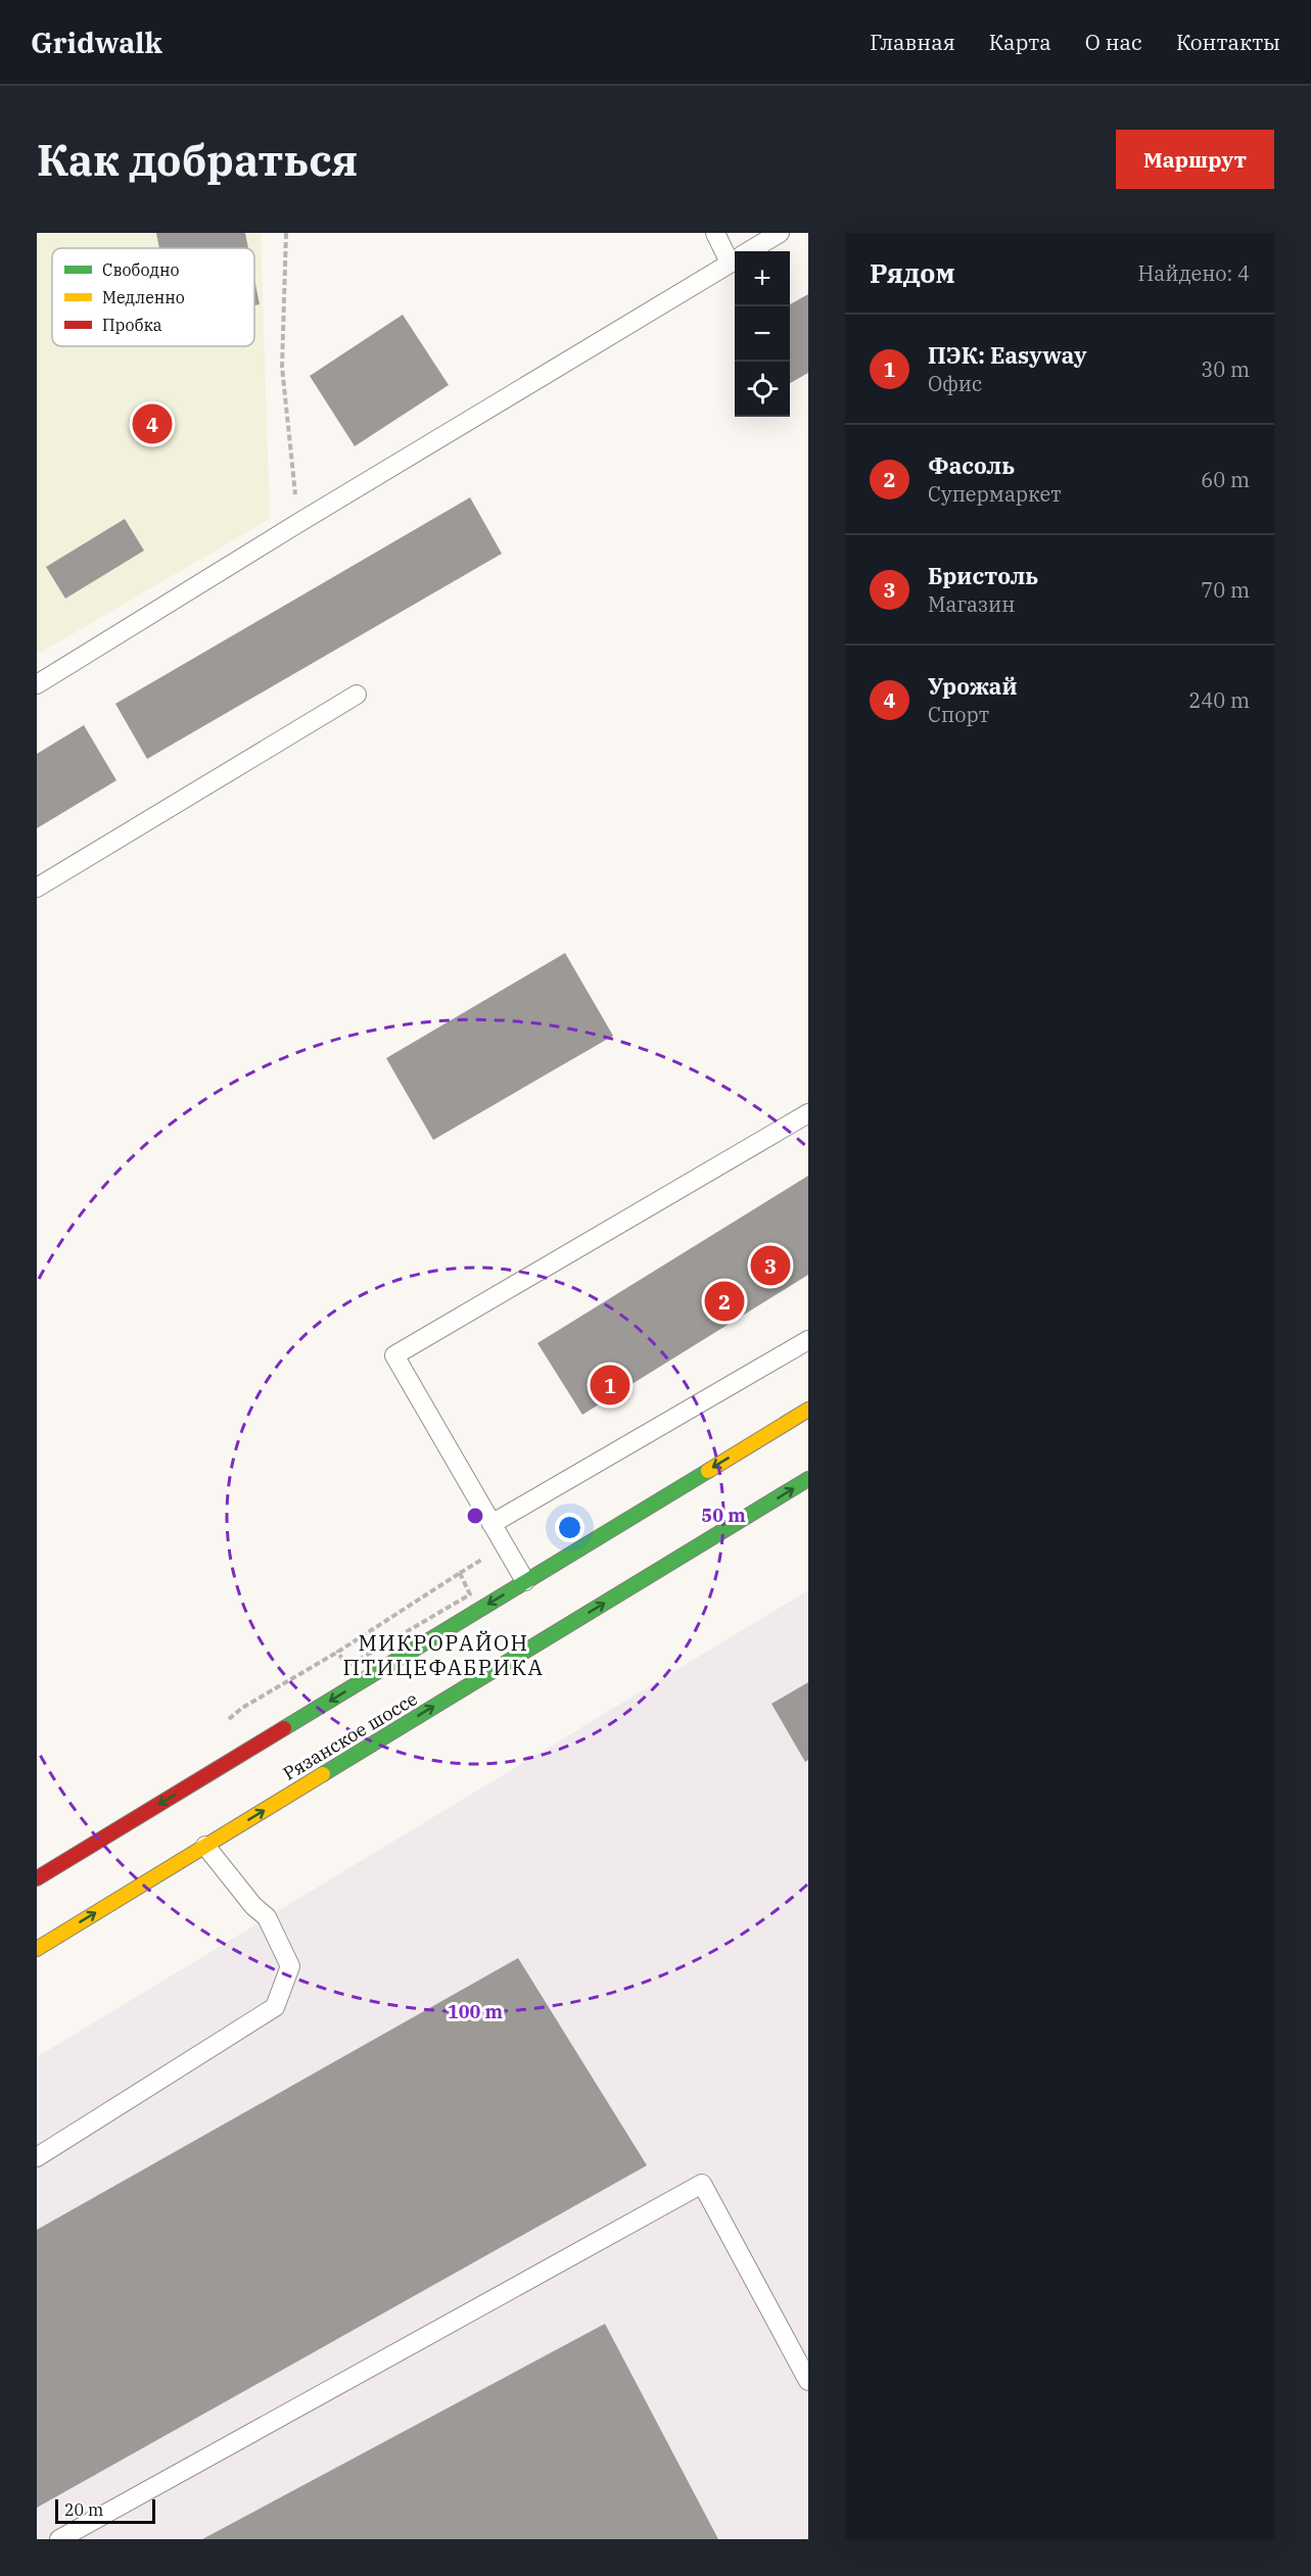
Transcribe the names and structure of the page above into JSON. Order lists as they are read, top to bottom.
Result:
{
  "streets": {
    "main road": ["Рязанское шоссе"]
  },
  "districts": ["МИКРОРАЙОН ПТИЦЕФАБРИКА"],
  "legend": ["Свободно", "Медленно", "Пробка"],
  "scale_bar": "20 m",
  "page": {
    "header": "Gridwalk",
    "nav": [
      "Главная",
      "Карта",
      "О нас",
      "Контакты"
    ],
    "buttons": "Маршрут",
    "title": "Как добраться",
    "heading": ["Рядом", "Найдено: 4"],
    "map_buttons": ["+", "−"],
    "list": [
      {
        "mark": "1",
        "name": "ПЭК: Easyway",
        "note": "Офис",
        "value": "30 m"
      },
      {
        "mark": "2",
        "name": "Фасоль",
        "note": "Супермаркет",
        "value": "60 m"
      },
      {
        "mark": "3",
        "name": "Бристоль",
        "note": "Магазин",
        "value": "70 m"
      },
      {
        "mark": "4",
        "name": "Урожай",
        "note": "Спорт",
        "value": "240 m"
      }
    ],
    "pins": [
      "4",
      "3",
      "2",
      "1"
    ],
    "scale": "20 m"
  },
  "rings": ["50 m", "100 m"]
}
